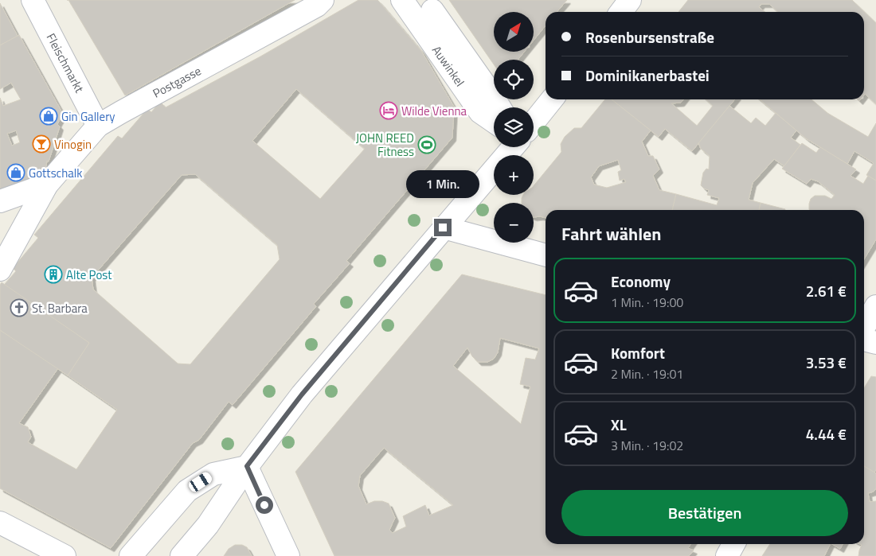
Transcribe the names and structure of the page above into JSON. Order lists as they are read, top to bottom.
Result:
{
  "streets": {
    "street": ["Fleischmarkt", "Auwinkel", "Postgasse"]
  },
  "crossings": [
    ["Fleischmarkt", "Postgasse"]
  ],
  "places": {
    "hotel": ["Wilde Vienna"],
    "shop": ["Gin Gallery", "Gottschalk"],
    "bar": ["Vinogin"],
    "sports": ["JOHN REED Fitness"],
    "building": ["Alte Post"],
    "church": ["St. Barbara"]
  },
  "north": "top right",
  "page": {
    "map_buttons": ["+", "−"],
    "banner": ["Rosenbursenstraße", "Dominikanerbastei"],
    "bubble": "1 Min.",
    "heading": "Fahrt wählen",
    "list": [
      {
        "name": "Economy",
        "note": "1 Min. · 19:00",
        "value": "2.61 €"
      },
      {
        "name": "Komfort",
        "note": "2 Min. · 19:01",
        "value": "3.53 €"
      },
      {
        "name": "XL",
        "note": "3 Min. · 19:02",
        "value": "4.44 €"
      }
    ],
    "buttons": "Bestätigen"
  }
}
